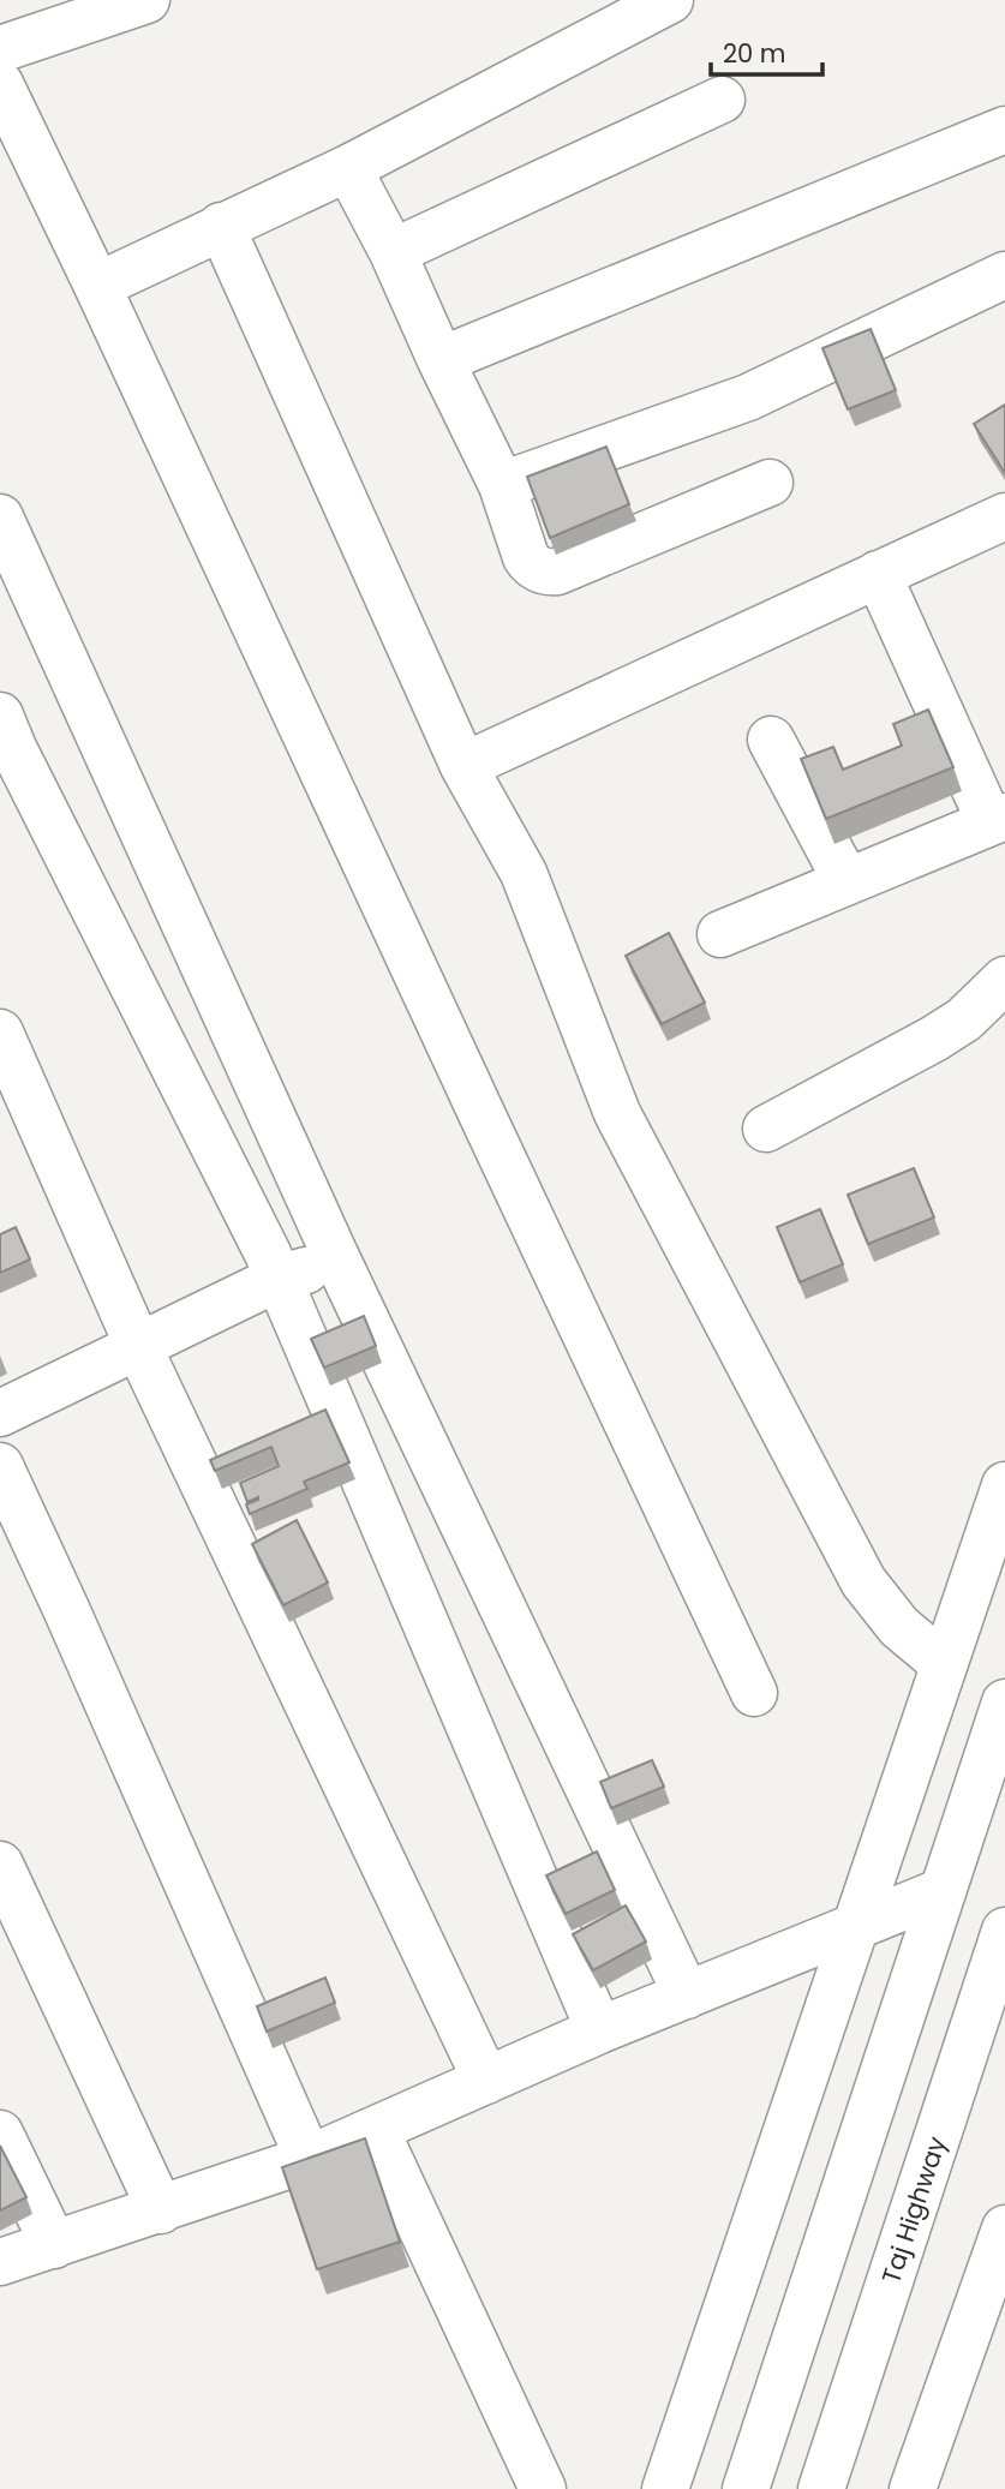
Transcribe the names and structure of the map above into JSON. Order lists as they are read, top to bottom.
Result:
{
  "streets": {
    "street": ["Taj Highway"]
  },
  "scale_bar": "20 m"
}
